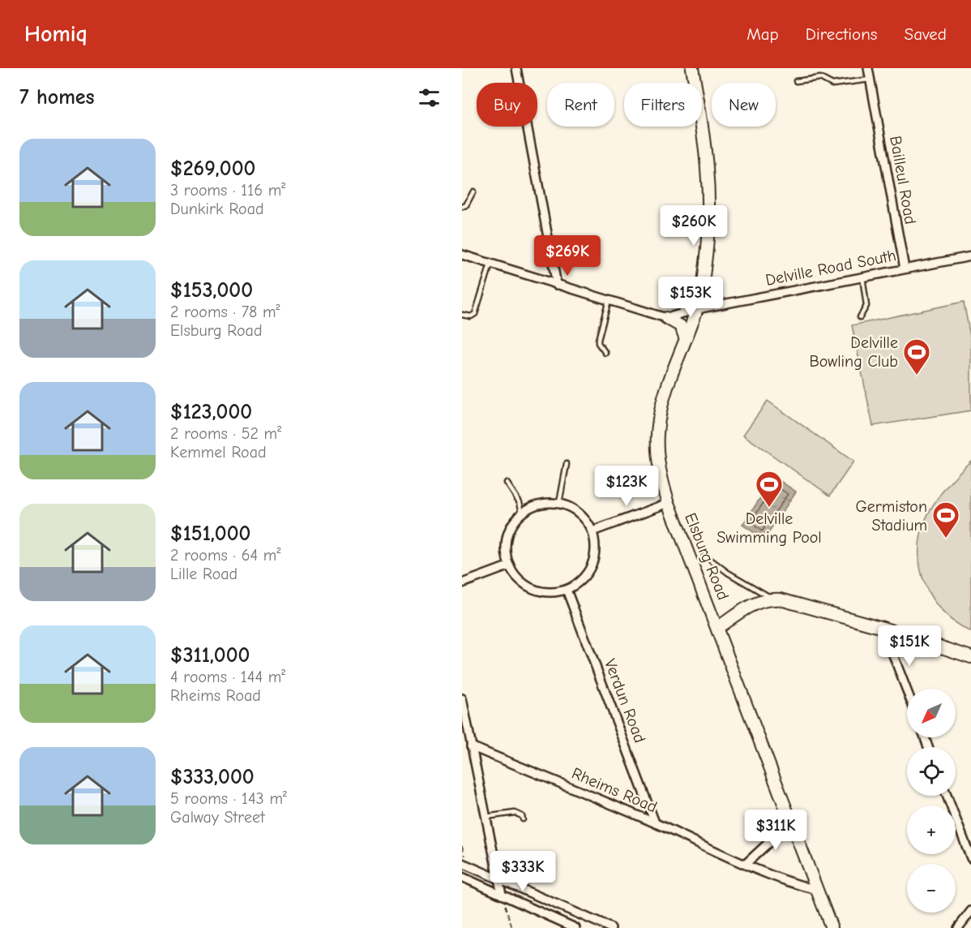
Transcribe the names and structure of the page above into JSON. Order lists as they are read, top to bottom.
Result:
{
  "streets": {
    "main road": ["Elsburg Road"],
    "street": [
      "Bailleul Road",
      "Delville Road South",
      "Verdun Road",
      "Rheims Road"
    ]
  },
  "crossings": [
    ["Bailleul Road", "Delville Road South"],
    ["Delville Road South", "Elsburg Road"],
    ["Elsburg Road", "Rheims Road"],
    ["Verdun Road", "Rheims Road"]
  ],
  "places": {
    "sports": ["Delville Bowling Club", "Delville Swimming Pool", "Germiston Stadium"]
  },
  "north": "bottom left",
  "page": {
    "header": "Homiq",
    "nav": ["Map", "Directions", "Saved"],
    "heading": "7 homes",
    "chip": [
      "Buy",
      "Rent",
      "Filters",
      "New"
    ],
    "list": [
      {
        "name": "$269,000",
        "note": "3 rooms · 116 m² · Dunkirk Road"
      },
      {
        "name": "$153,000",
        "note": "2 rooms · 78 m² · Elsburg Road"
      },
      {
        "name": "$123,000",
        "note": "2 rooms · 52 m² · Kemmel Road"
      },
      {
        "name": "$151,000",
        "note": "2 rooms · 64 m² · Lille Road"
      },
      {
        "name": "$311,000",
        "note": "4 rooms · 144 m² · Rheims Road"
      },
      {
        "name": "$333,000",
        "note": "5 rooms · 143 m² · Galway Street"
      }
    ],
    "price": [
      "$260K",
      "$269K",
      "$153K",
      "$123K",
      "$151K",
      "$311K",
      "$333K"
    ],
    "map_buttons": ["+", "−"]
  }
}
